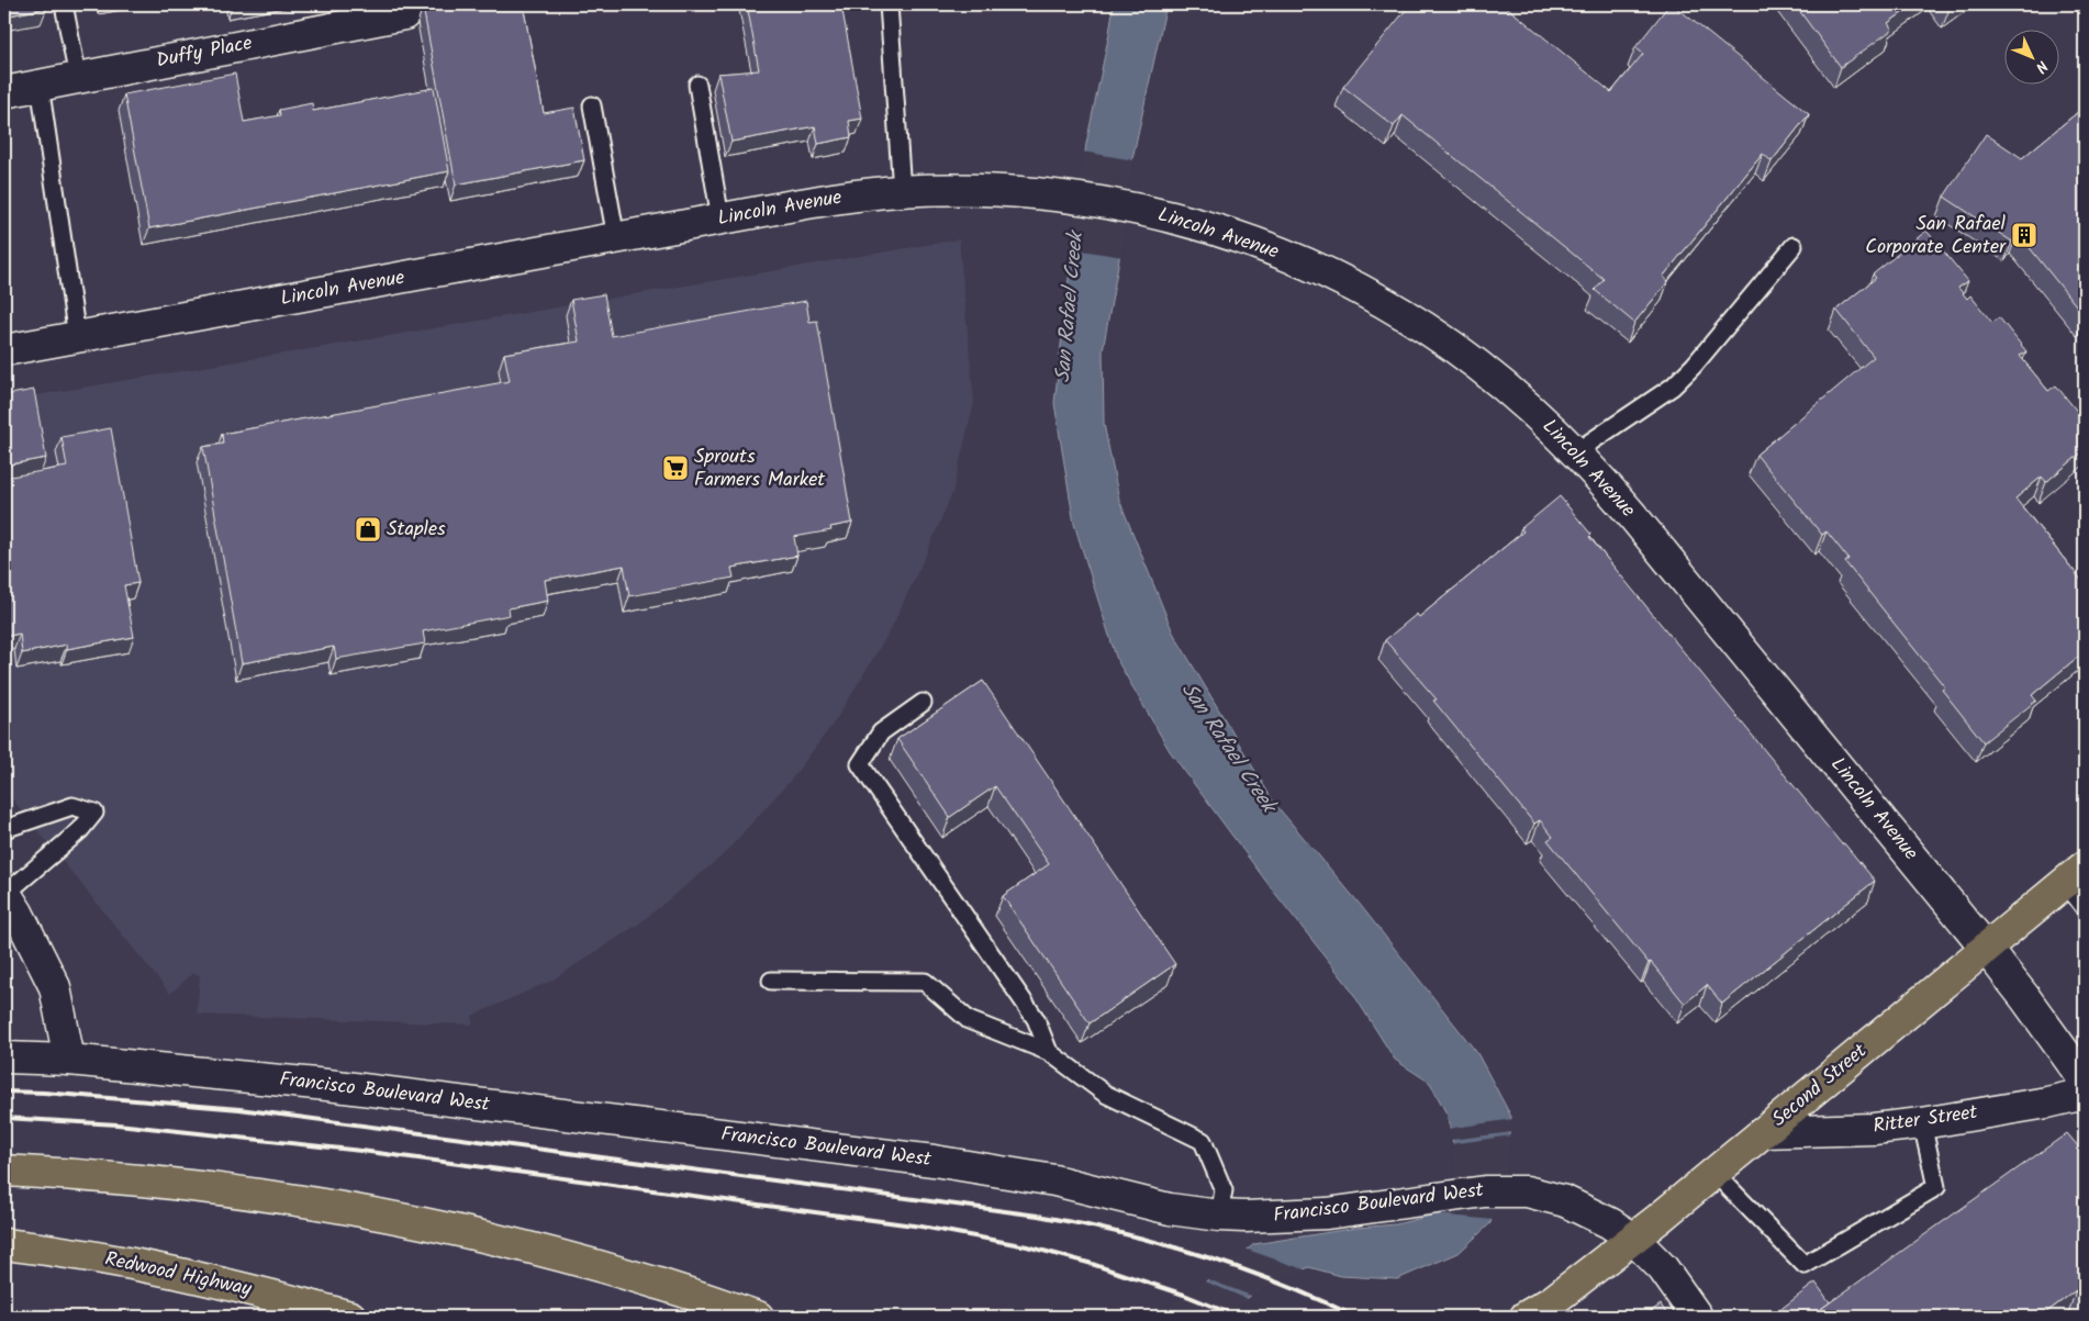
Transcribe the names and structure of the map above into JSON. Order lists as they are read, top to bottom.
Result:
{
  "streets": {
    "main road": ["Second Street", "Redwood Highway"],
    "street": [
      "Duffy Place",
      "Lincoln Avenue",
      "Francisco Boulevard West",
      "Ritter Street"
    ]
  },
  "crossings": [
    ["Lincoln Avenue", "Second Street"],
    ["Second Street", "Francisco Boulevard West"],
    ["Second Street", "Ritter Street"]
  ],
  "water": ["San Rafael Creek"],
  "places": {
    "building": ["San Rafael Corporate Center"],
    "supermarket": ["Sprouts Farmers Market"],
    "shop": ["Staples"]
  },
  "north": "bottom right"
}
